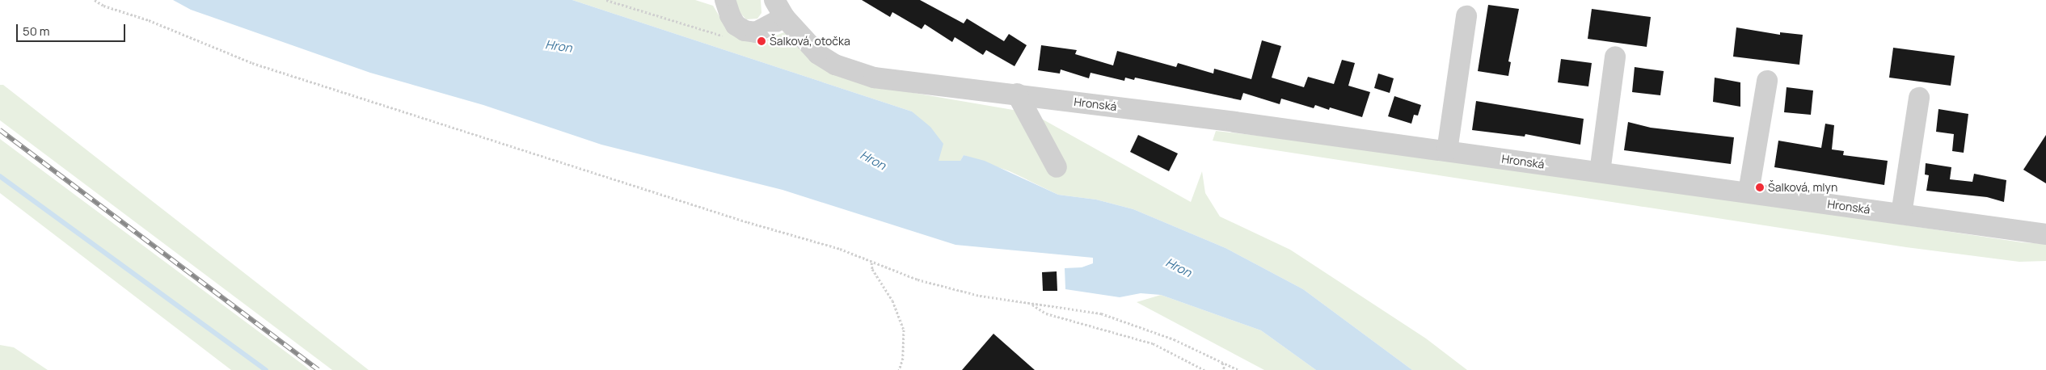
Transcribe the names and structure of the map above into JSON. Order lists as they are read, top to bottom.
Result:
{
  "streets": {
    "street": ["Hronská"]
  },
  "water": ["Hron"],
  "places": ["Šalková, otočka", "Šalková, mlyn"],
  "scale_bar": "50 m"
}
